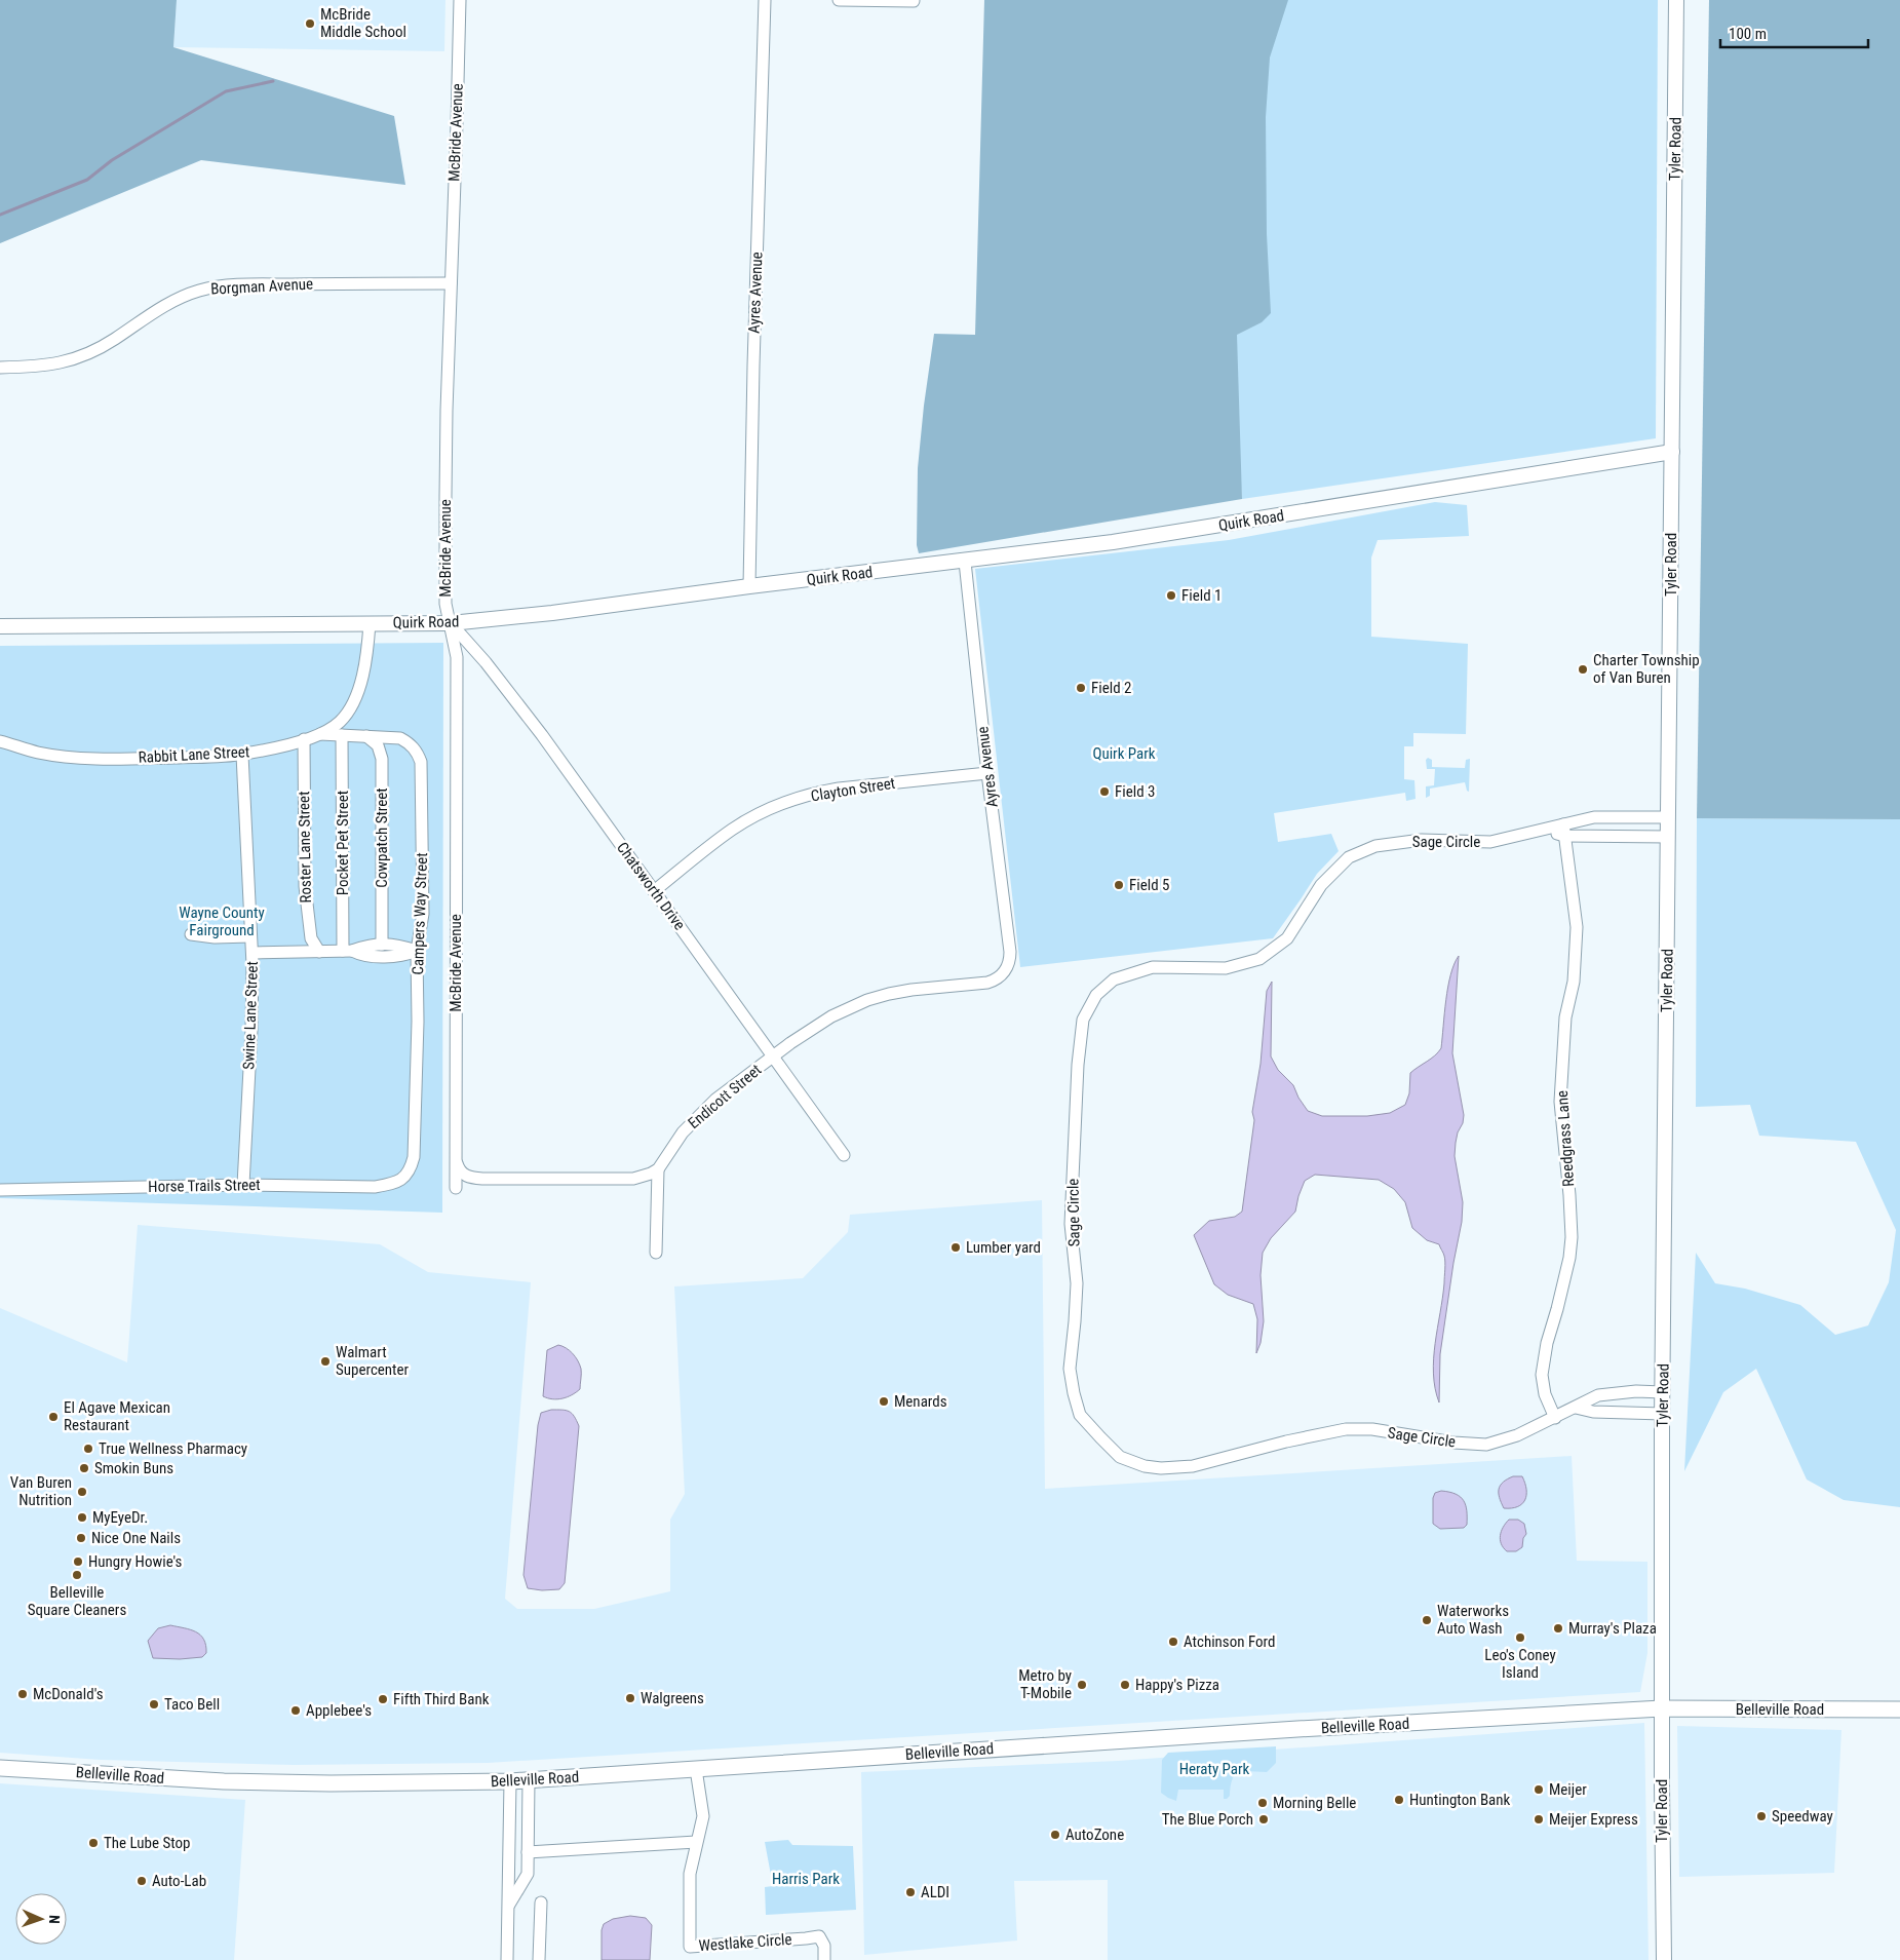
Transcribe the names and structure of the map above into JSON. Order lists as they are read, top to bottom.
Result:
{
  "streets": {
    "main road": ["Belleville Road"],
    "street": [
      "McBride Avenue",
      "Tyler Road",
      "Borgman Avenue",
      "Ayres Avenue",
      "Quirk Road",
      "Rabbit Lane Street",
      "Clayton Street",
      "Cowpatch Street",
      "Sage Circle",
      "Pocket Pet Street",
      "Roster Lane Street",
      "Chatsworth Drive",
      "Campers Way Street",
      "Swine Lane Street",
      "Endicott Street",
      "Reedgrass Lane",
      "Horse Trails Street",
      "Westlake Circle"
    ]
  },
  "crossings": [
    ["McBride Avenue", "Borgman Avenue"],
    ["McBride Avenue", "Quirk Road"],
    ["McBride Avenue", "Chatsworth Drive"],
    ["Tyler Road", "Quirk Road"],
    ["Tyler Road", "Sage Circle"],
    ["Tyler Road", "Belleville Road"],
    ["Ayres Avenue", "Quirk Road"],
    ["Ayres Avenue", "Clayton Street"],
    ["Ayres Avenue", "Endicott Street"],
    ["Quirk Road", "Rabbit Lane Street"],
    ["Quirk Road", "Chatsworth Drive"],
    ["Rabbit Lane Street", "Roster Lane Street"],
    ["Rabbit Lane Street", "Campers Way Street"],
    ["Rabbit Lane Street", "Swine Lane Street"],
    ["Clayton Street", "Chatsworth Drive"],
    ["Cowpatch Street", "Campers Way Street"],
    ["Sage Circle", "Reedgrass Lane"],
    ["Pocket Pet Street", "Campers Way Street"],
    ["Chatsworth Drive", "Endicott Street"],
    ["Campers Way Street", "Horse Trails Street"],
    ["Swine Lane Street", "Horse Trails Street"],
    ["Belleville Road", "Westlake Circle"]
  ],
  "parks": [
    "Quirk Park",
    "Wayne County Fairground",
    "Heraty Park",
    "Harris Park"
  ],
  "places": [
    "McBride Middle School",
    "Field 1",
    "Charter Township of Van Buren",
    "Field 2",
    "Field 3",
    "Field 5",
    "Lumber yard",
    "Walmart Supercenter",
    "Menards",
    "El Agave Mexican Restaurant",
    "True Wellness Pharmacy",
    "Smokin Buns",
    "Van Buren Nutrition",
    "MyEyeDr.",
    "Nice One Nails",
    "Hungry Howie's",
    "Belleville Square Cleaners",
    "Waterworks Auto Wash",
    "Murray's Plaza",
    "Leo's Coney Island",
    "Atchinson Ford",
    "Metro by T-Mobile",
    "Happy's Pizza",
    "McDonald's",
    "Walgreens",
    "Fifth Third Bank",
    "Taco Bell",
    "Applebee's",
    "Meijer",
    "Huntington Bank",
    "Morning Belle",
    "Speedway",
    "The Blue Porch",
    "Meijer Express",
    "AutoZone",
    "The Lube Stop",
    "Auto-Lab",
    "ALDI"
  ],
  "scale_bar": "100 m",
  "north": "right"
}
